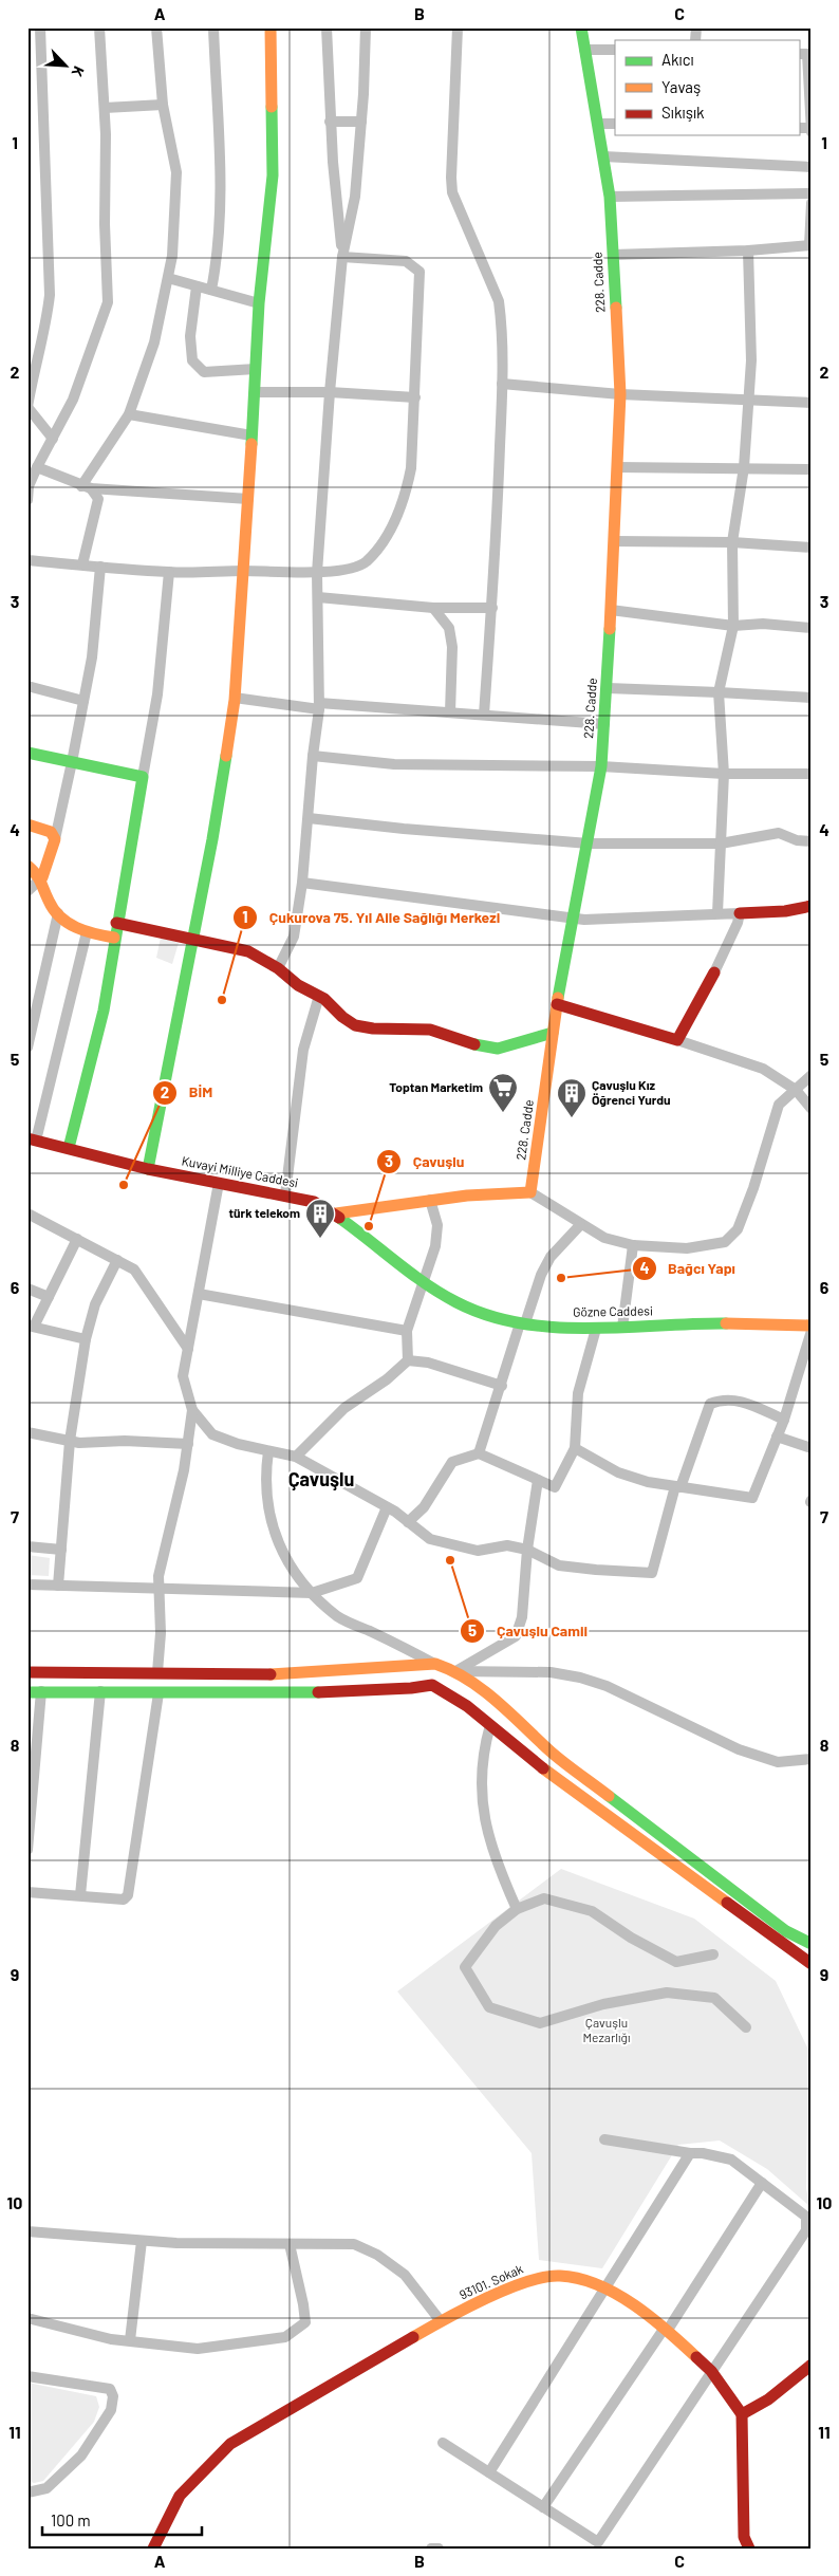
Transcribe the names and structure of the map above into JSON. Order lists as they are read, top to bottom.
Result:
{
  "streets": {
    "street": [
      "228. Cadde",
      "Kuvayi Milliye Caddesi",
      "Gözne Caddesi",
      "93101. Sokak"
    ]
  },
  "crossings": [
    ["Kuvayi Milliye Caddesi", "Gözne Caddesi"]
  ],
  "districts": ["Çavuşlu"],
  "parks": ["Çavuşlu Mezarlığı"],
  "places": {
    "other": [
      "Çukurova 75. Yıl Aile Sağlığı Merkezi",
      "BİM",
      "Çavuşlu",
      "Bağcı Yapı",
      "Çavuşlu Camii"
    ],
    "supermarket": ["Toptan Marketim"],
    "building": ["Çavuşlu Kız Öğrenci Yurdu", "türk telekom"]
  },
  "legend": ["Akıcı", "Yavaş", "Sıkışık"],
  "scale_bar": "100 m",
  "north": "bottom right",
  "grid": {
    "columns": ["A", "B", "C"],
    "rows": [
      "1",
      "2",
      "3",
      "4",
      "5",
      "6",
      "7",
      "8",
      "9",
      "10",
      "11"
    ]
  }
}
